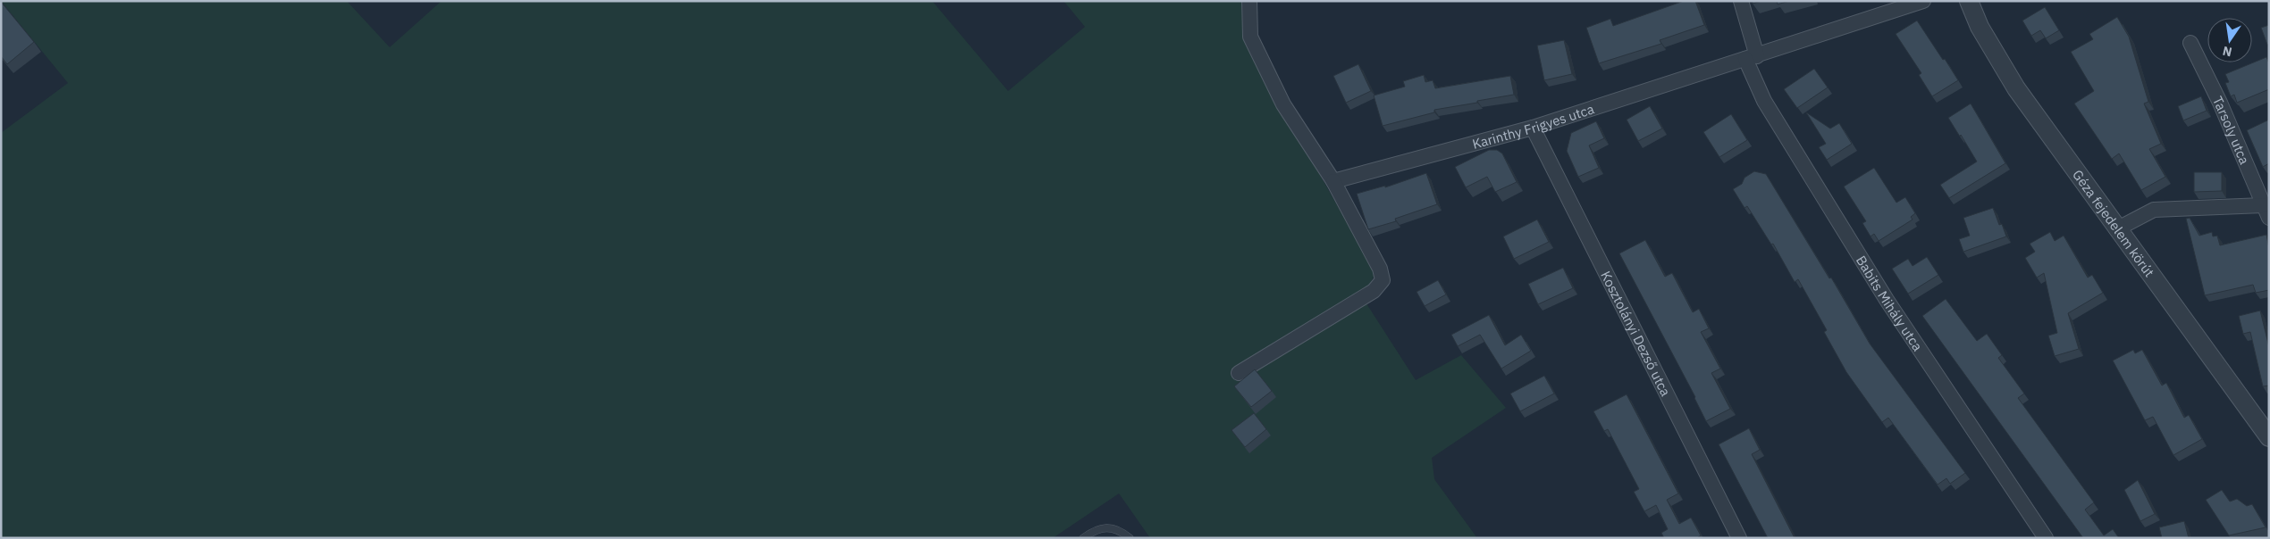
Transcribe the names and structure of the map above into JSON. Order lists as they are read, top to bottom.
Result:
{
  "streets": {
    "street": [
      "Karinthy Frigyes utca",
      "Tarsoly utca",
      "Géza fejedelem körút",
      "Babits Mihály utca",
      "Kosztolányi Dezső utca"
    ]
  },
  "crossings": [
    ["Karinthy Frigyes utca", "Babits Mihály utca"],
    ["Karinthy Frigyes utca", "Kosztolányi Dezső utca"]
  ],
  "north": "bottom"
}
